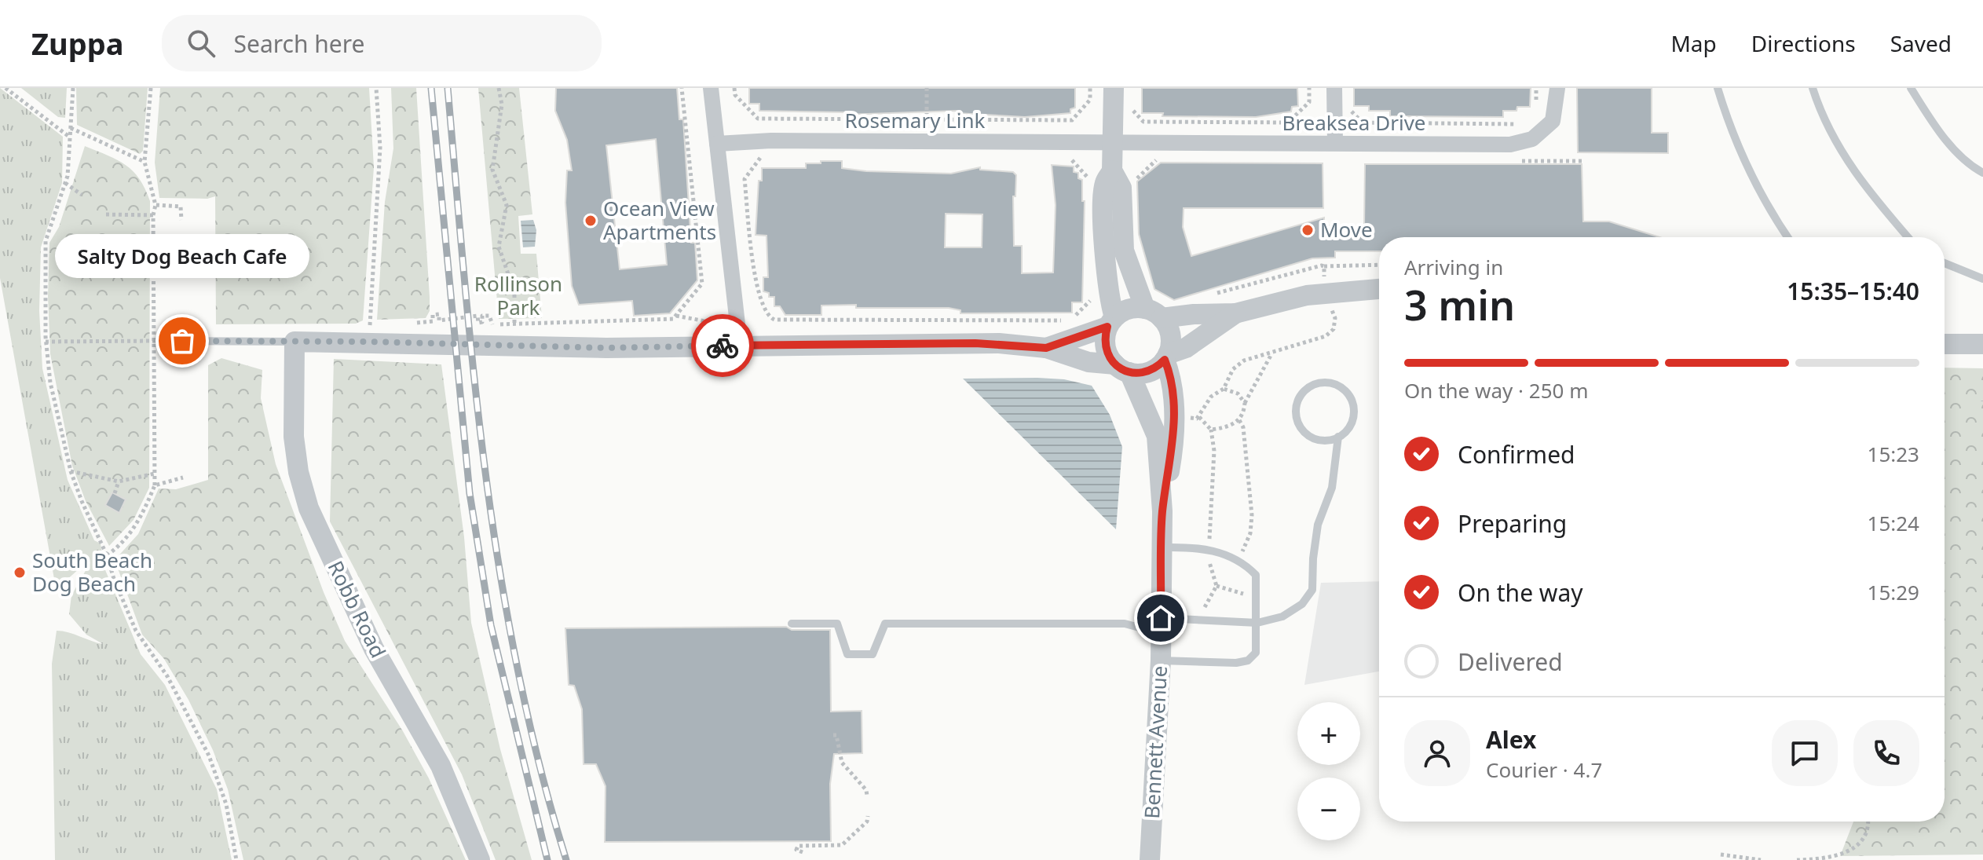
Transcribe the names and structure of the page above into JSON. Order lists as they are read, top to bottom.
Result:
{
  "streets": {
    "street": [
      "Rosemary Link",
      "Breaksea Drive",
      "Robb Road",
      "Bennett Avenue"
    ]
  },
  "crossings": [
    ["Rosemary Link", "Breaksea Drive"]
  ],
  "parks": ["Rollinson Park"],
  "places": [
    "Ocean View Apartments",
    "Move",
    "Salty Dog Beach Cafe",
    "South Beach Dog Beach"
  ],
  "page": {
    "header": "Zuppa",
    "search": "Search here",
    "nav": ["Map", "Directions", "Saved"],
    "bubble": "Salty Dog Beach Cafe",
    "heading": ["3 min", "Arriving in", "15:35–15:40"],
    "panel": ["Alex", "Courier · 4.7"],
    "bar": "On the way · 250 m",
    "list": [
      ["Confirmed", "15:23"],
      ["Preparing", "15:24"],
      ["On the way", "15:29"],
      "Delivered"
    ],
    "map_buttons": ["+", "−"]
  }
}
